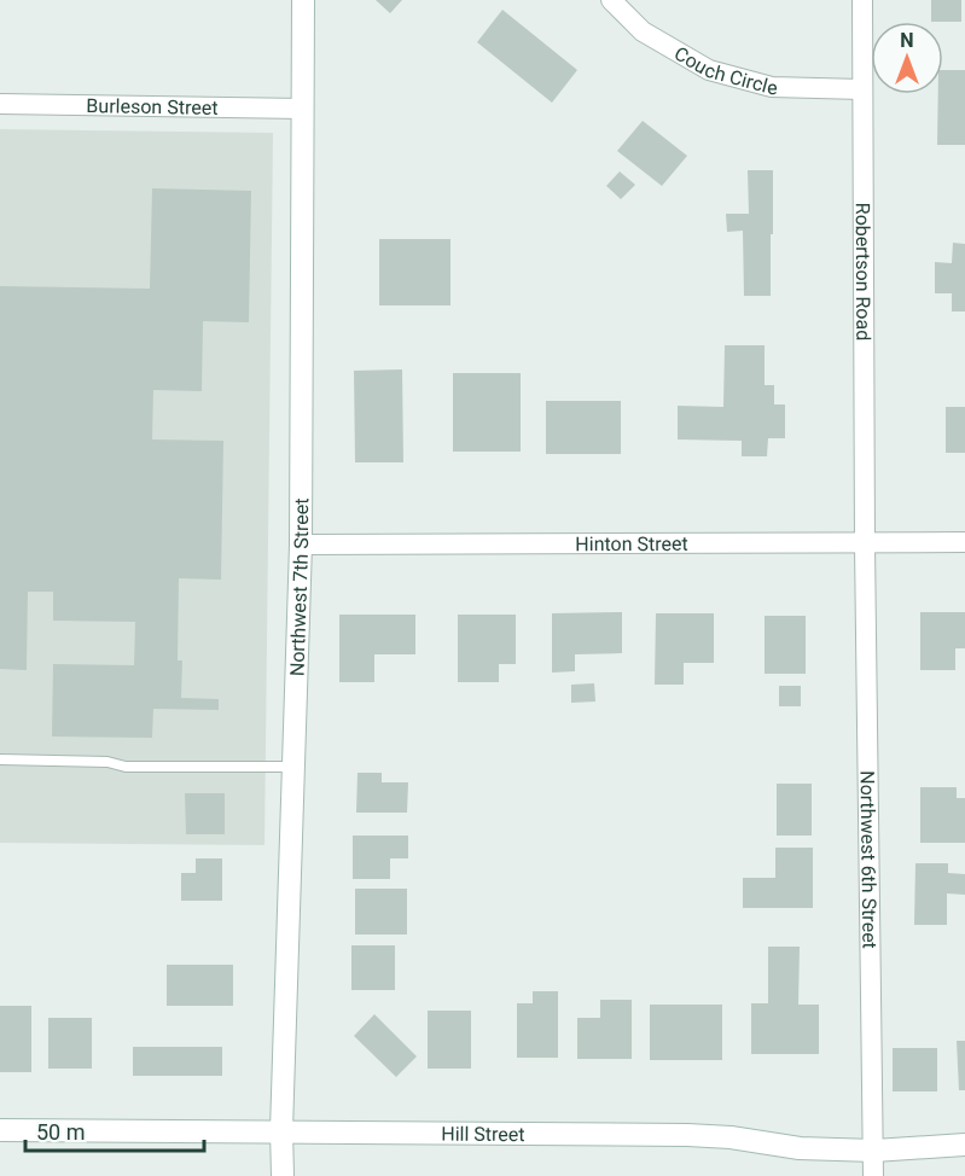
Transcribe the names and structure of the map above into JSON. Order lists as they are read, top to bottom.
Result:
{
  "streets": {
    "street": [
      "Couch Circle",
      "Burleson Street",
      "Robertson Road",
      "Hinton Street",
      "Northwest 7th Street",
      "Northwest 6th Street",
      "Hill Street"
    ]
  },
  "crossings": [
    ["Couch Circle", "Robertson Road"],
    ["Burleson Street", "Northwest 7th Street"],
    ["Robertson Road", "Hinton Street"],
    ["Robertson Road", "Northwest 6th Street"],
    ["Hinton Street", "Northwest 7th Street"],
    ["Hinton Street", "Northwest 6th Street"],
    ["Northwest 7th Street", "Hill Street"],
    ["Northwest 6th Street", "Hill Street"]
  ],
  "scale_bar": "50 m",
  "north": "top"
}
